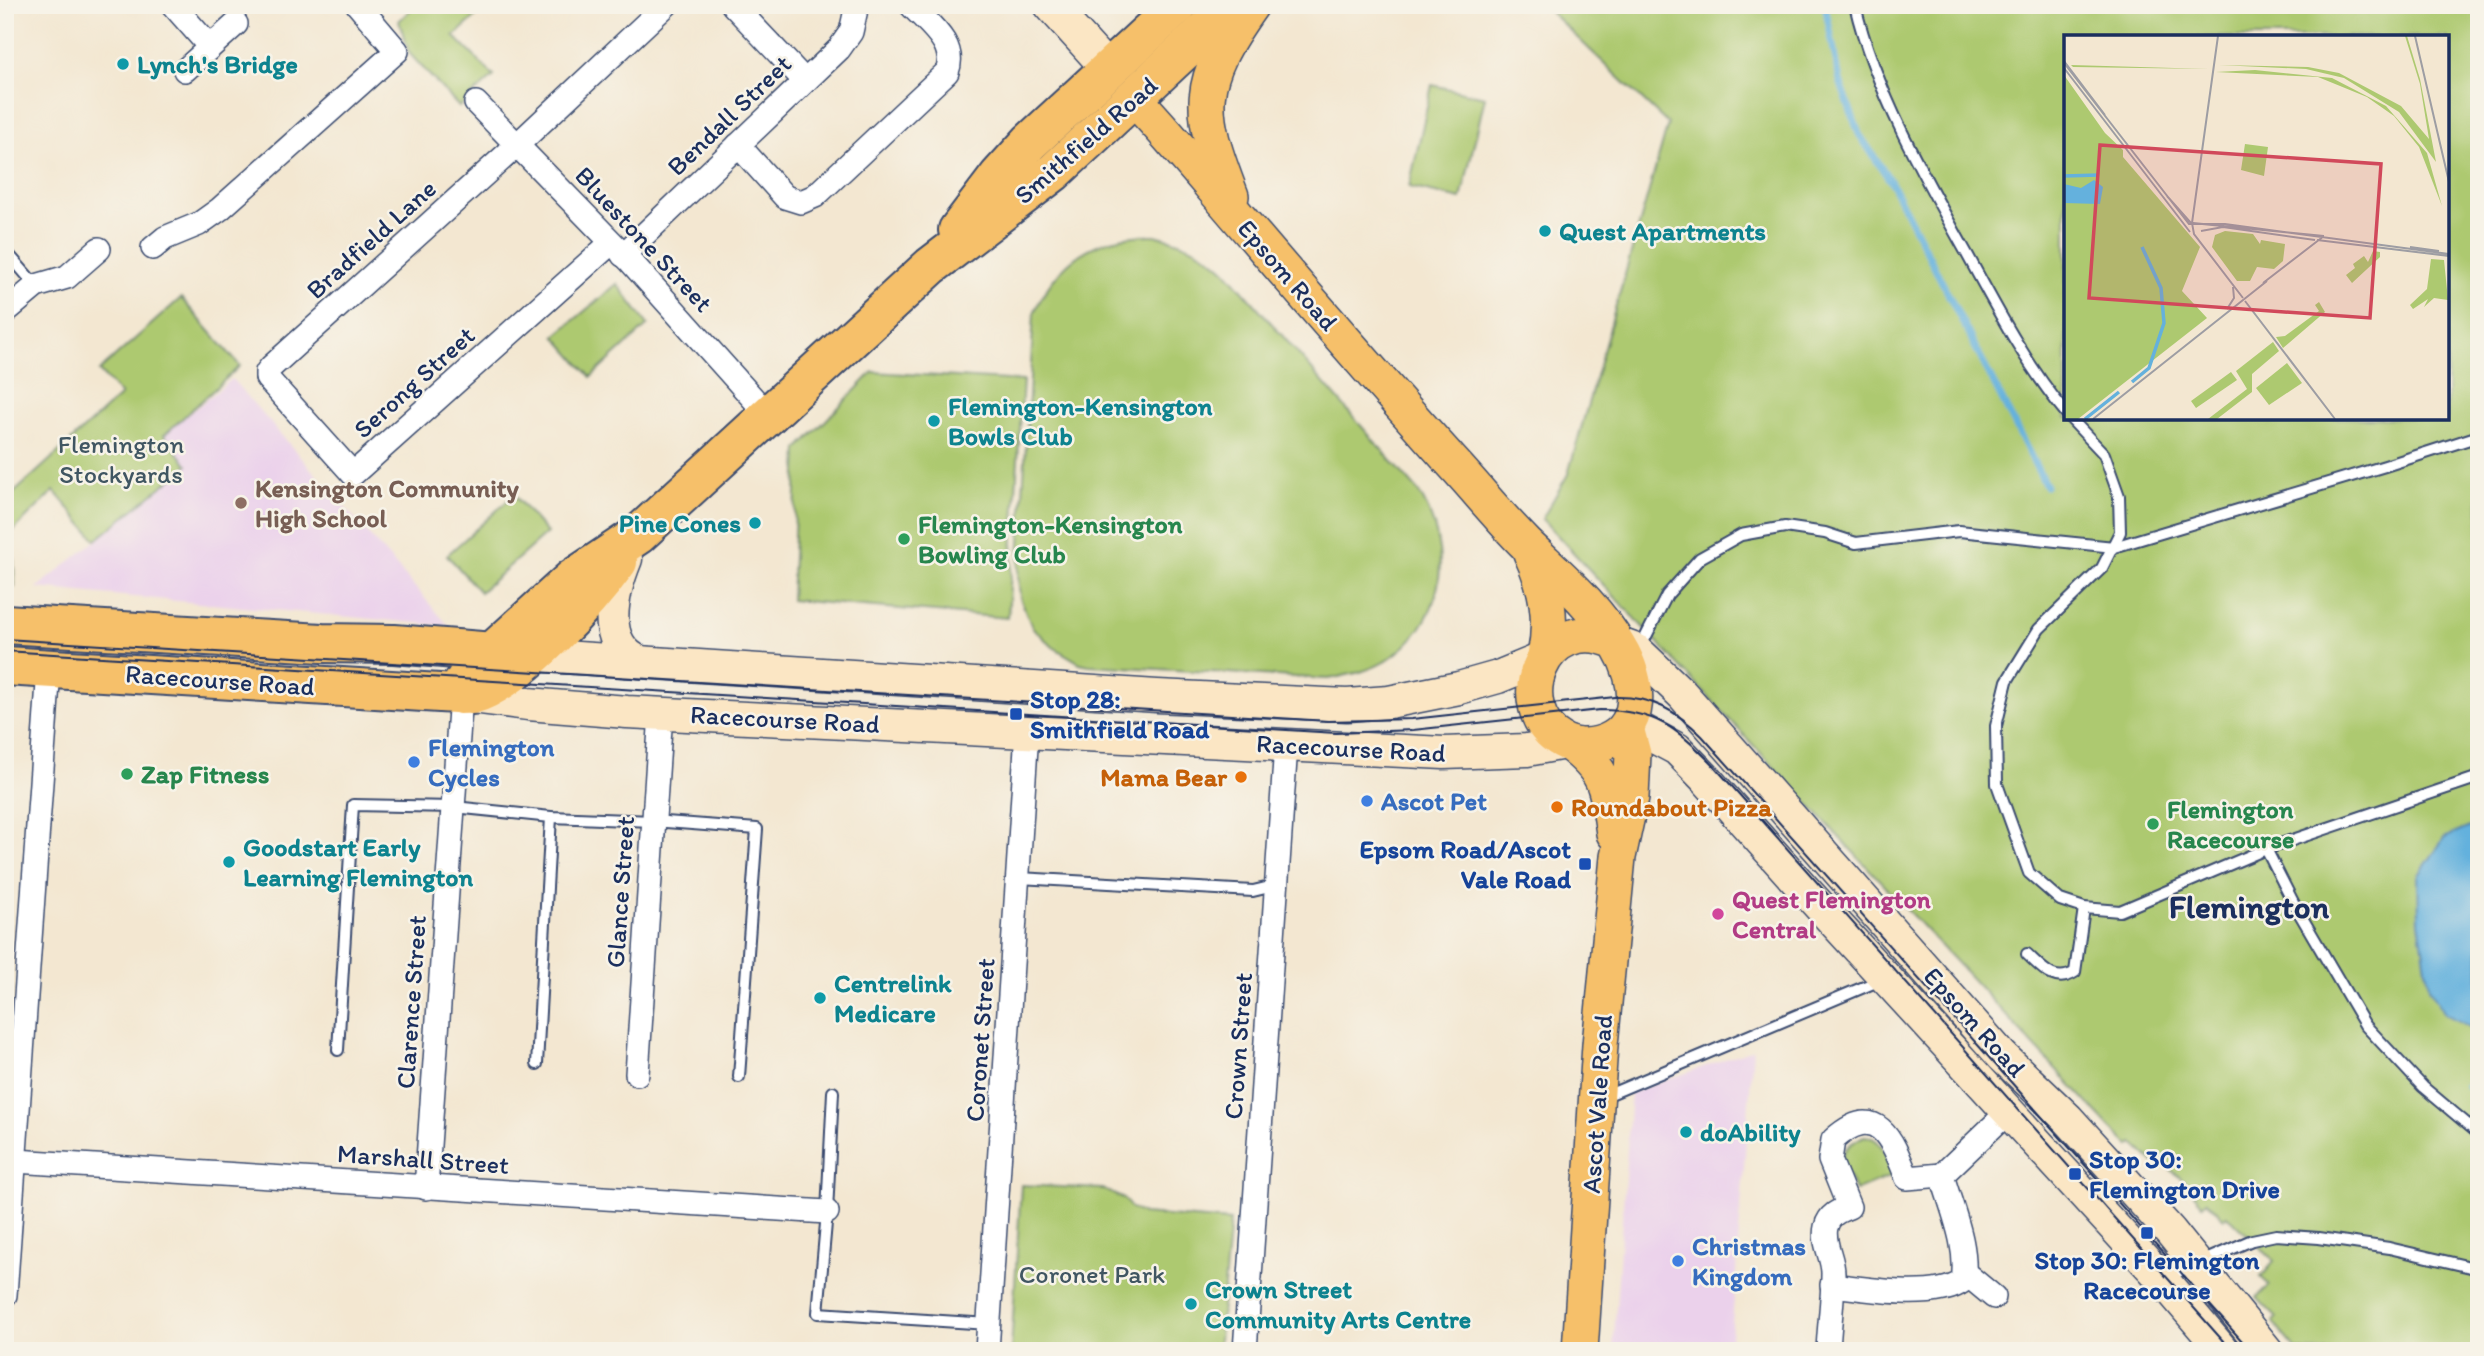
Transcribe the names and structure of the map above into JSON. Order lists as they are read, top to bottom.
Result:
{
  "streets": {
    "highway": ["Smithfield Road", "Epsom Road", "Racecourse Road"],
    "main road": ["Ascot Vale Road"],
    "street": [
      "Bendall Street",
      "Bradfield Lane",
      "Bluestone Street",
      "Serong Street",
      "Glance Street",
      "Clarence Street",
      "Coronet Street",
      "Crown Street",
      "Marshall Street"
    ]
  },
  "crossings": [
    ["Bendall Street", "Bluestone Street"],
    ["Bendall Street", "Serong Street"],
    ["Smithfield Road", "Bluestone Street"],
    ["Smithfield Road", "Epsom Road"],
    ["Smithfield Road", "Racecourse Road"],
    ["Smithfield Road", "Clarence Street"],
    ["Bradfield Lane", "Bluestone Street"],
    ["Bradfield Lane", "Serong Street"],
    ["Bluestone Street", "Serong Street"],
    ["Epsom Road", "Racecourse Road"],
    ["Epsom Road", "Ascot Vale Road"],
    ["Racecourse Road", "Glance Street"],
    ["Racecourse Road", "Clarence Street"],
    ["Racecourse Road", "Coronet Street"],
    ["Racecourse Road", "Crown Street"],
    ["Racecourse Road", "Ascot Vale Road"],
    ["Clarence Street", "Marshall Street"]
  ],
  "districts": ["Flemington"],
  "parks": ["Flemington Stockyards", "Coronet Park"],
  "places": {
    "other": [
      "Lynch's Bridge",
      "Quest Apartments",
      "Flemington-Kensington Bowls Club",
      "Kensington Community High School",
      "Pine Cones",
      "Flemington-Kensington Bowling Club",
      "Flemington Cycles",
      "Zap Fitness",
      "Mama Bear",
      "Ascot Pet",
      "Roundabout Pizza",
      "Flemington Racecourse",
      "Goodstart Early Learning Flemington",
      "Quest Flemington Central",
      "Centrelink Medicare",
      "doAbility",
      "Christmas Kingdom",
      "Crown Street Community Arts Centre"
    ],
    "transit": [
      "Stop 28: Smithfield Road",
      "Epsom Road/Ascot Vale Road",
      "Stop 30: Flemington Drive",
      "Stop 30: Flemington Racecourse"
    ]
  }
}
